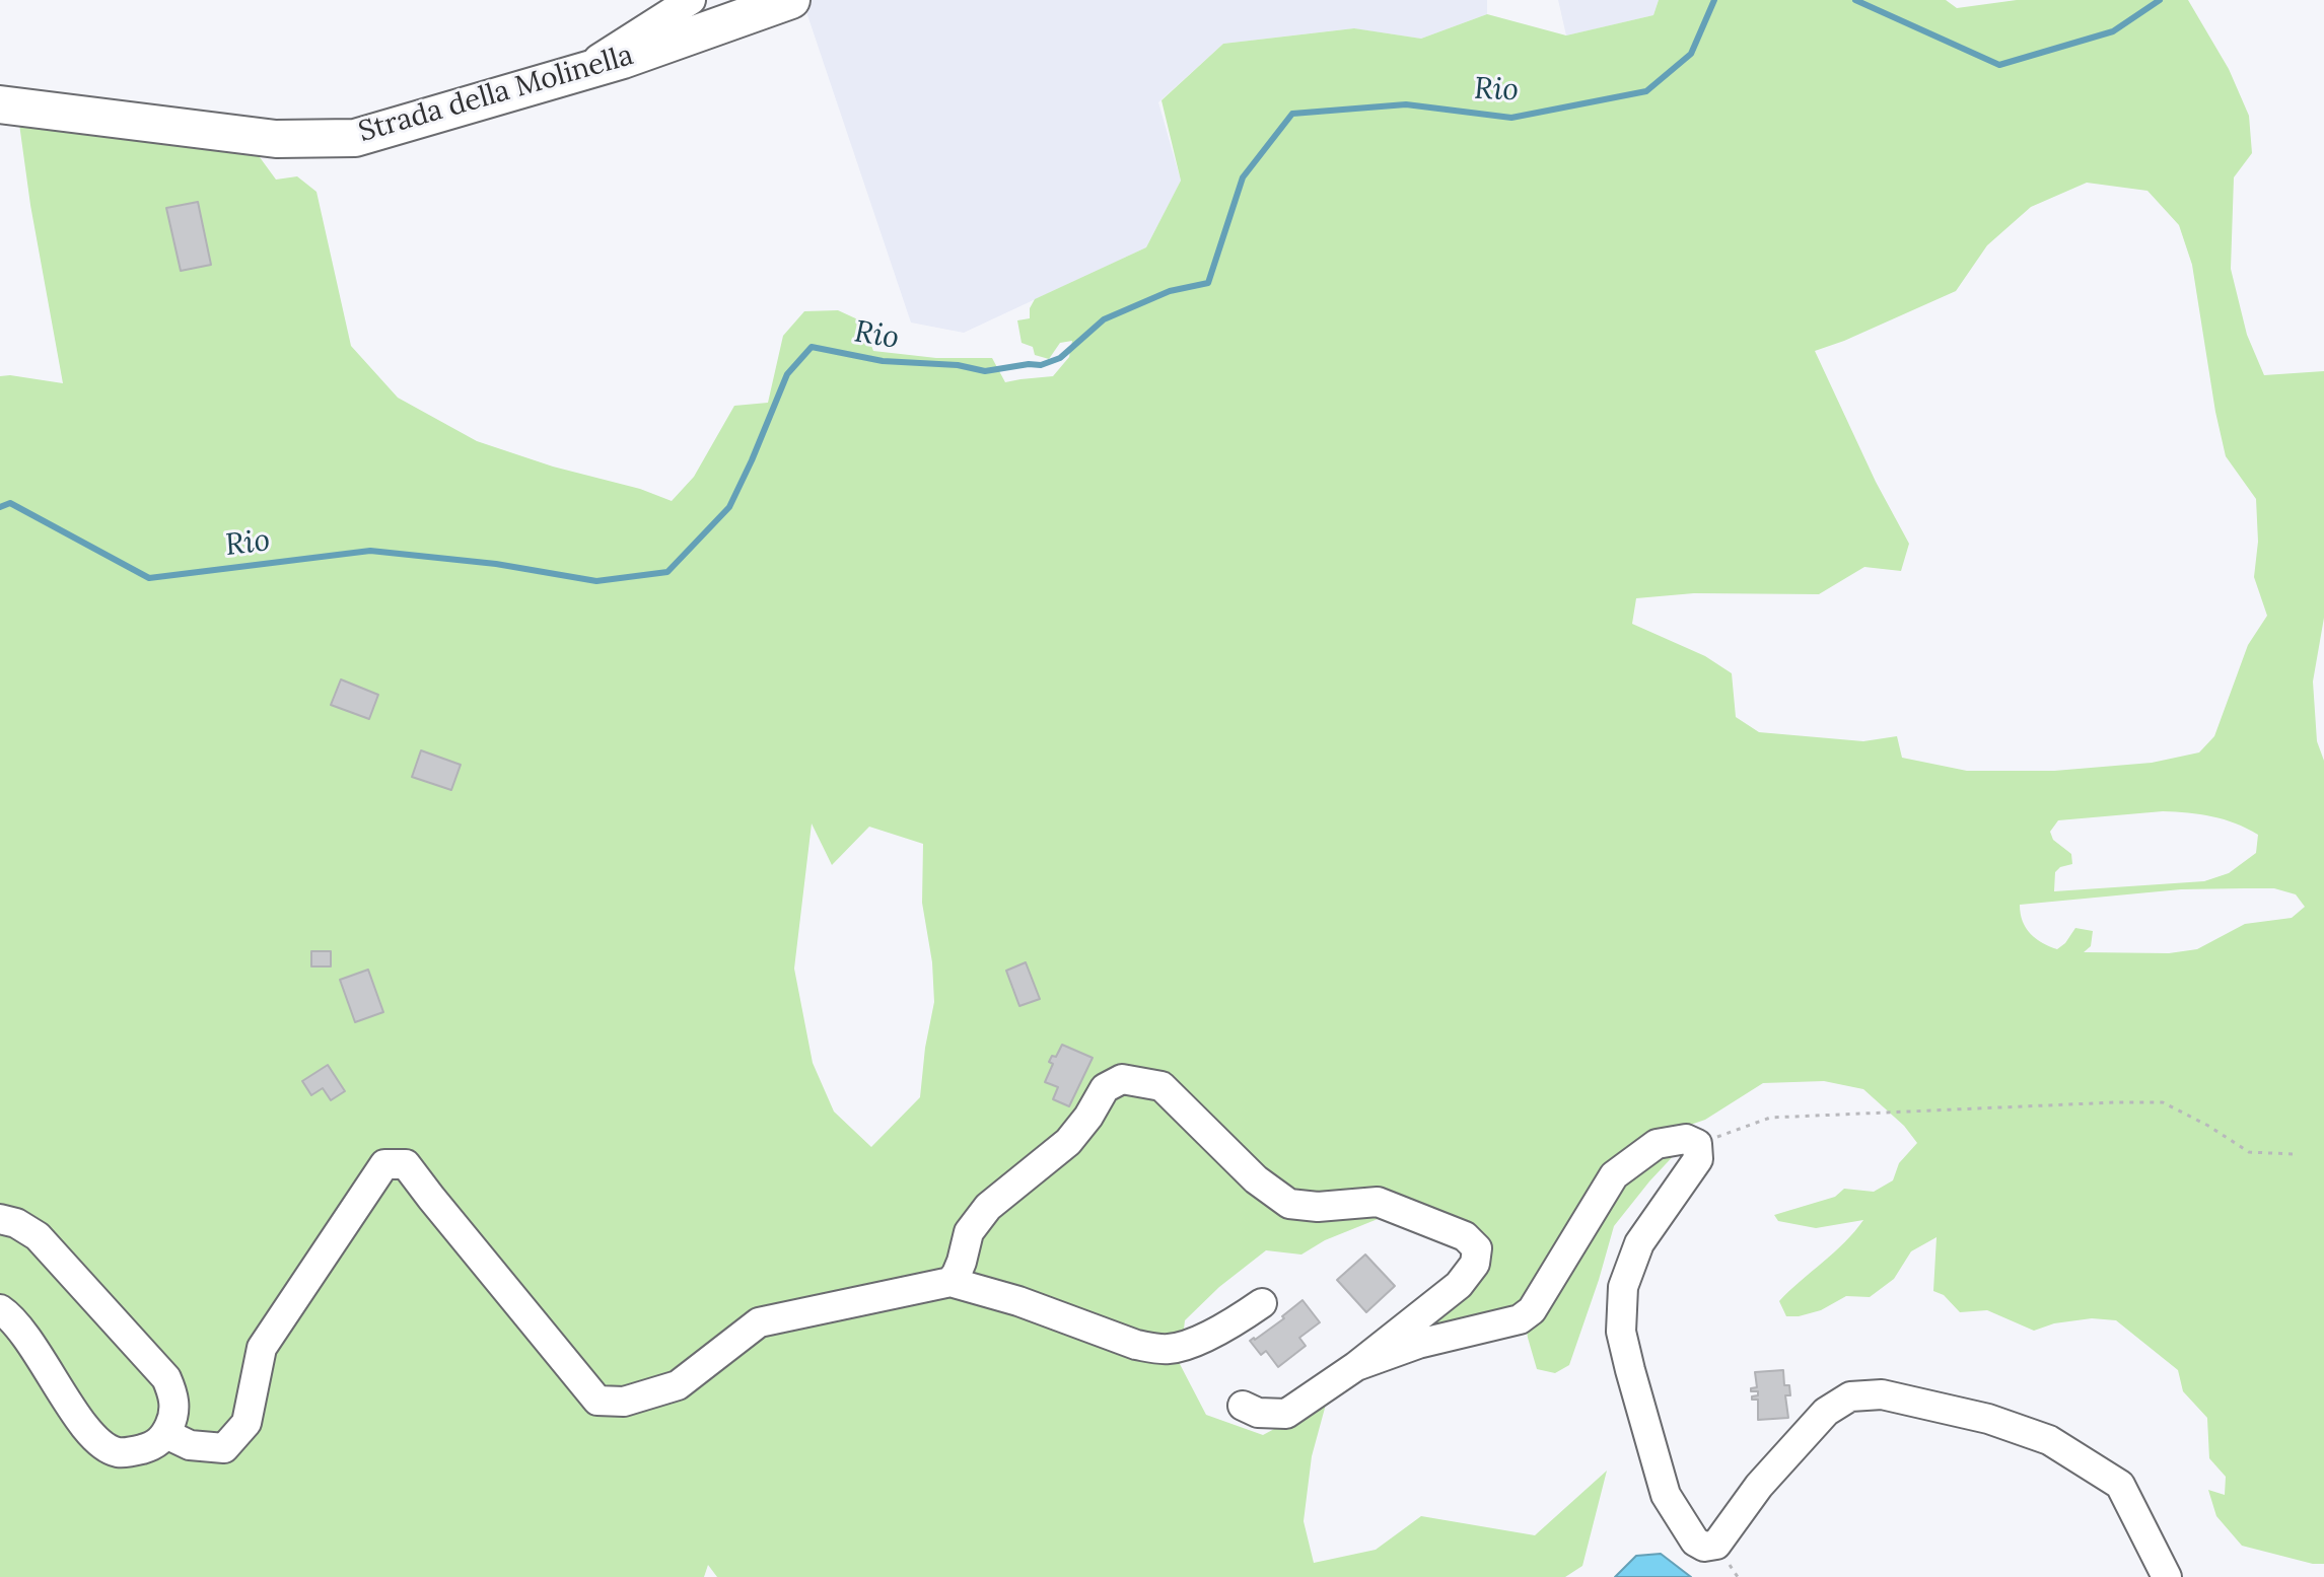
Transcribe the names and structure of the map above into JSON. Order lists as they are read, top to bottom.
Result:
{
  "streets": {
    "main road": ["Strada della Molinella"]
  },
  "water": ["Rio"]
}
